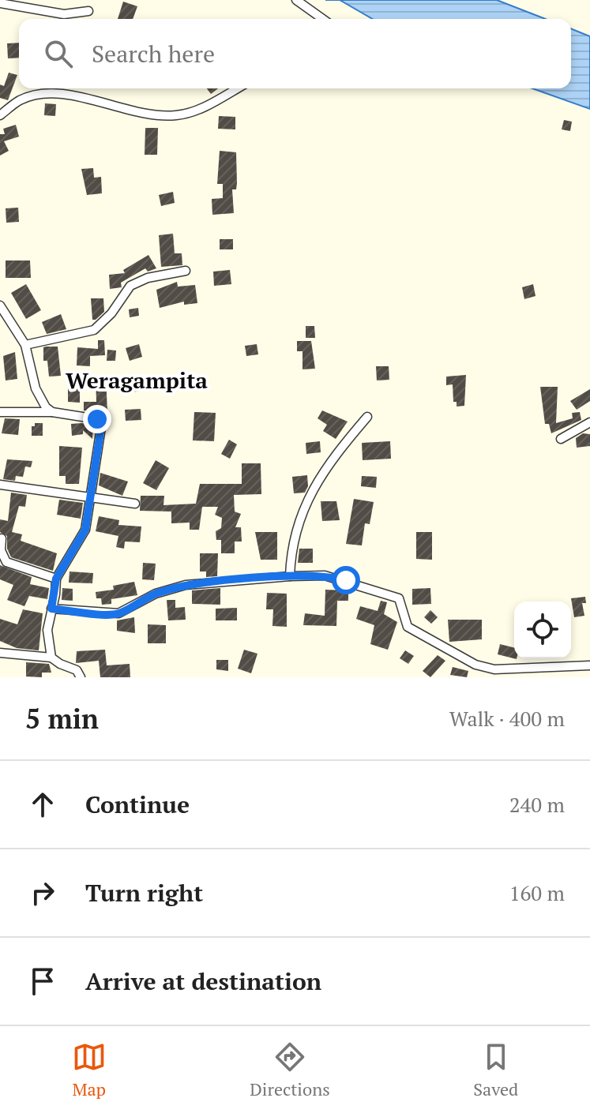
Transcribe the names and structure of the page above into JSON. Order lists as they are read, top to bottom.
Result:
{
  "districts": ["Weragampita"],
  "page": {
    "search": "Search here",
    "heading": ["5 min", "Walk · 400 m"],
    "list": [
      ["Continue", "240 m"],
      ["Turn right", "160 m"],
      "Arrive at destination"
    ],
    "nav": ["Map", "Directions", "Saved"]
  }
}
